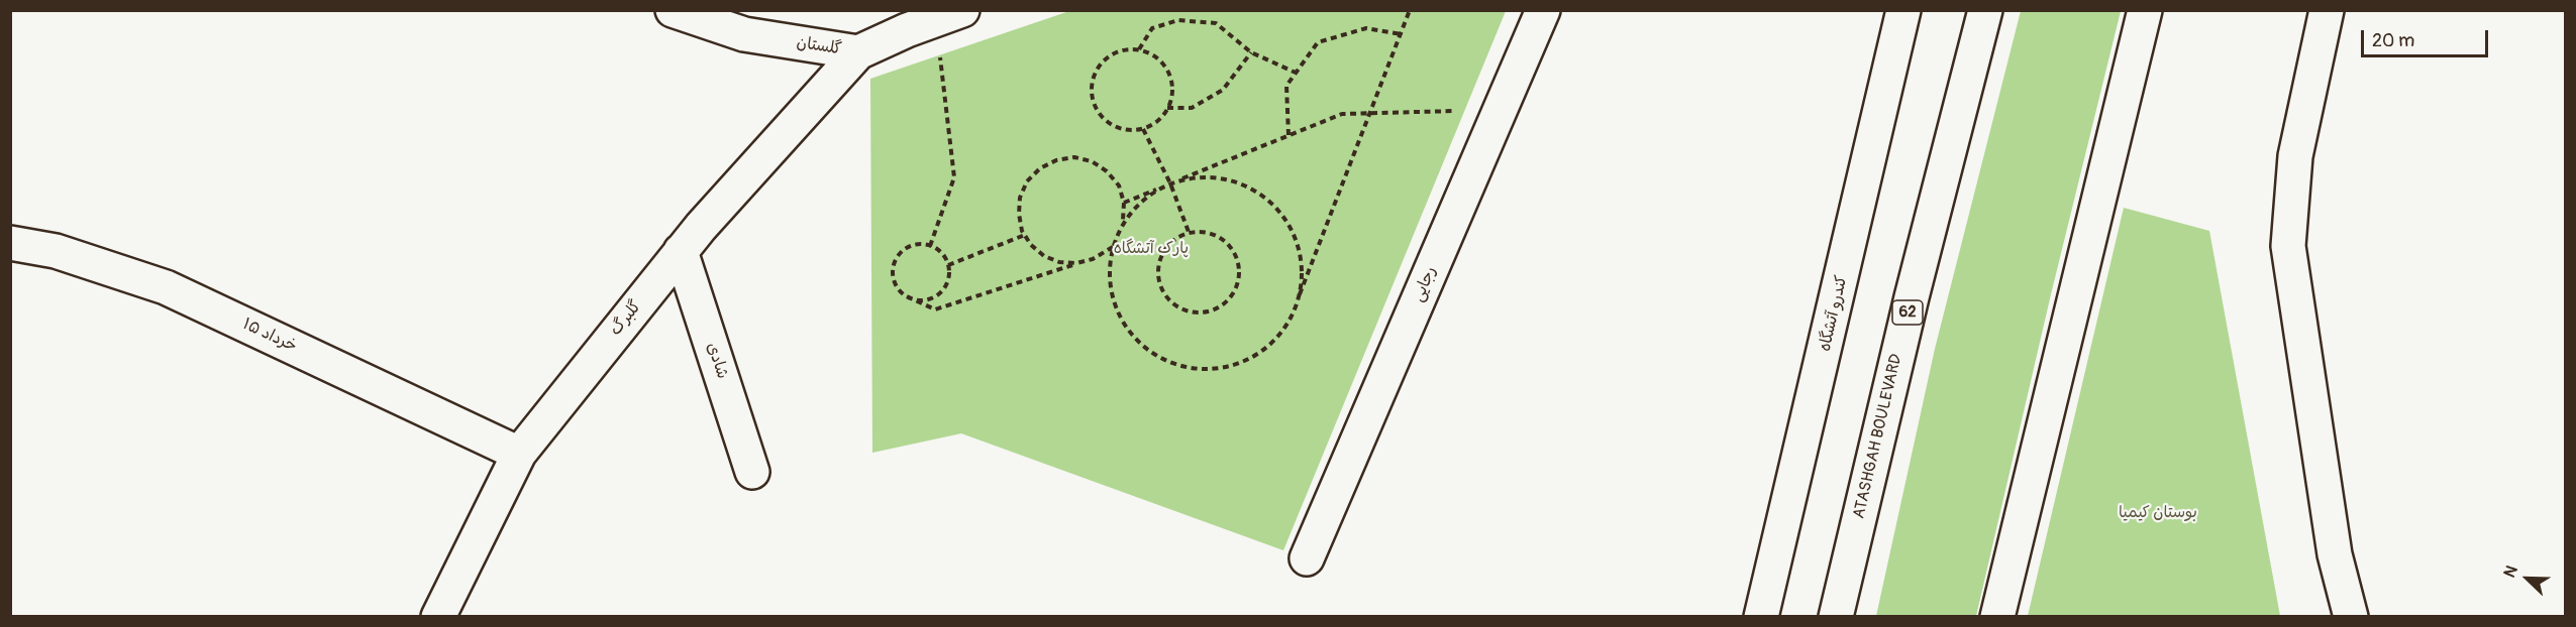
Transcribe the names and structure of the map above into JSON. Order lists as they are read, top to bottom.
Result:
{
  "streets": {
    "street": [
      "گلستان",
      "رجایی",
      "62",
      "کندرو آتشگاه",
      "گلبرگ",
      "۱۵ خرداد",
      "شادی",
      "ATASHGAH BOULEVARD"
    ]
  },
  "crossings": [
    ["گلستان", "گلبرگ"],
    ["گلبرگ", "۱۵ خرداد"],
    ["گلبرگ", "شادی"]
  ],
  "parks": ["پارک آتشگاه", "بوستان کیمیا"],
  "scale_bar": "20 m",
  "north": "top left"
}
